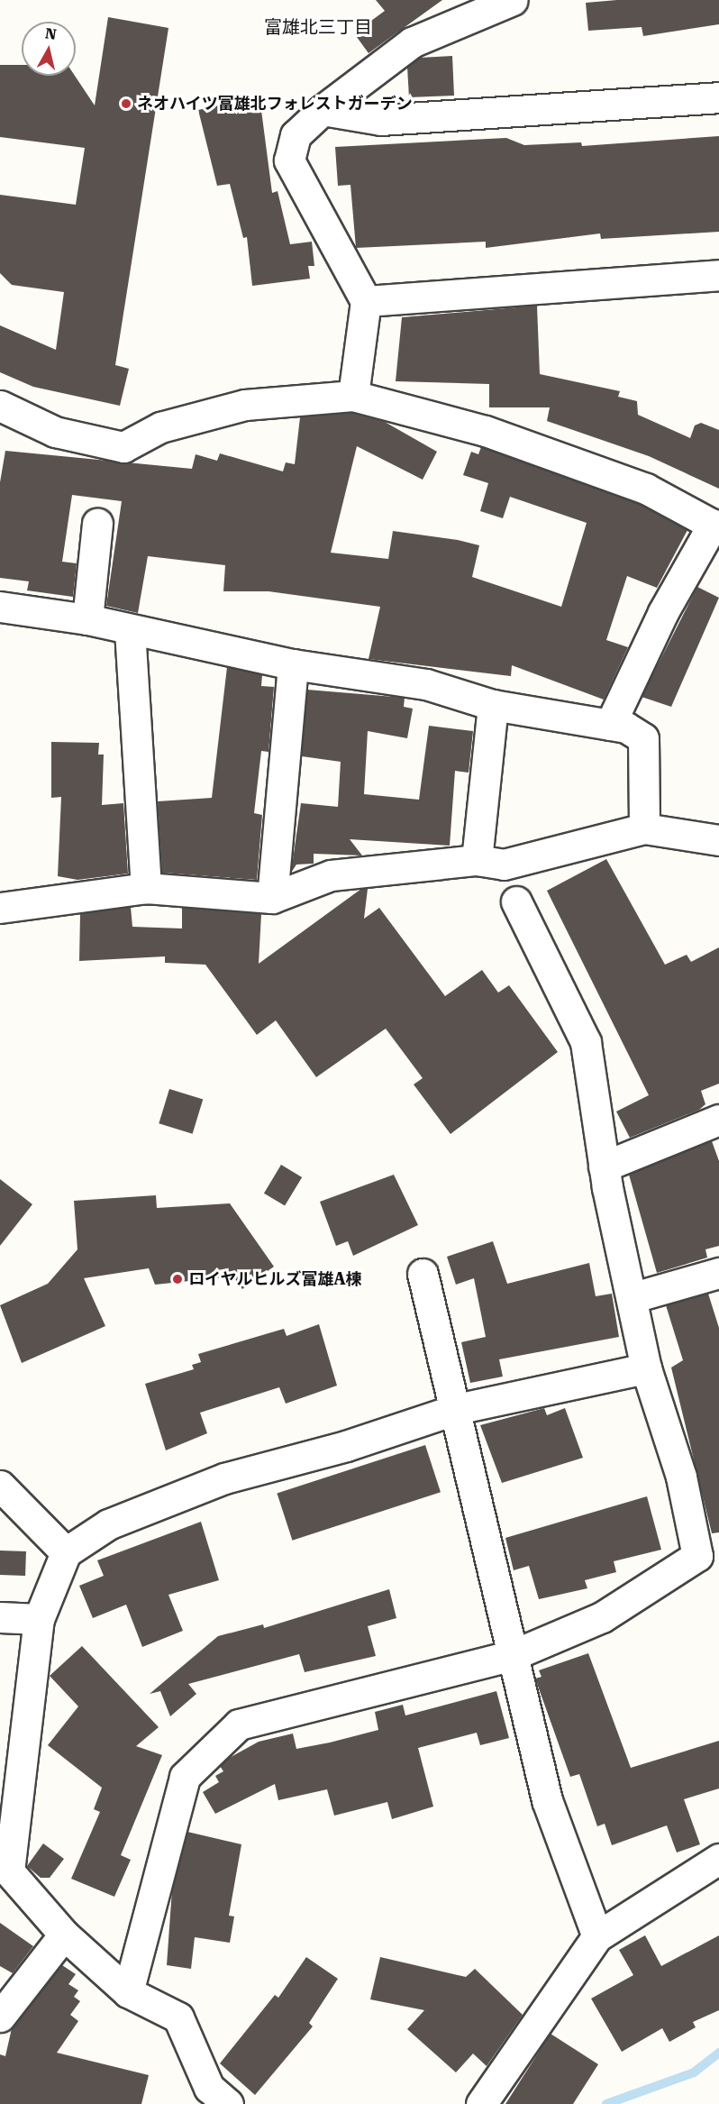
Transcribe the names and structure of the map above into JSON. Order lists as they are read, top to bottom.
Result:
{
  "districts": ["富雄北三丁目"],
  "places": ["ネオハイツ富雄北フォレストガーデン", "ロイヤルヒルズ富雄A棟"],
  "north": "top"
}
